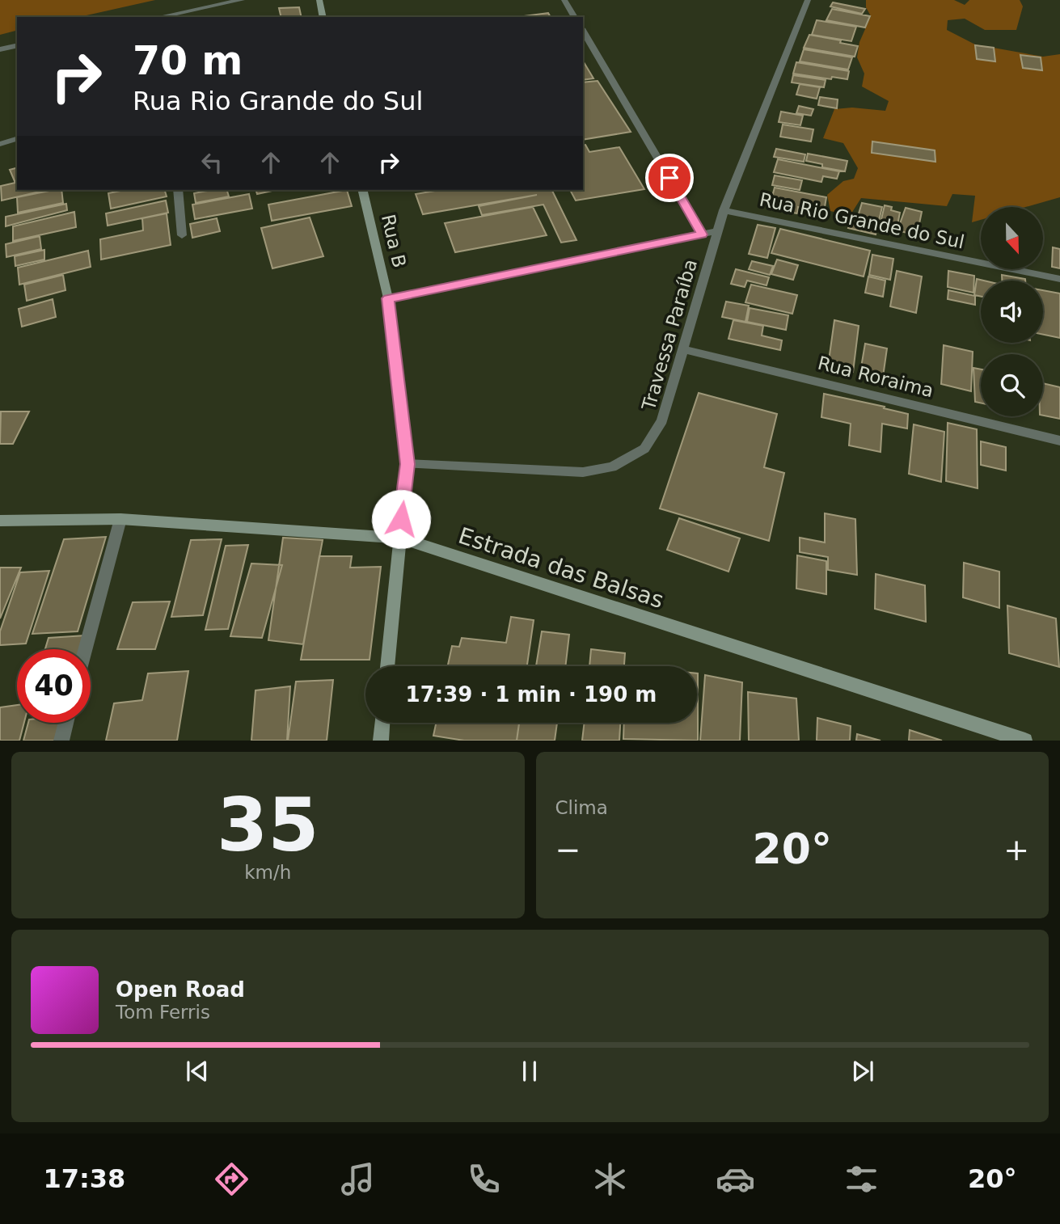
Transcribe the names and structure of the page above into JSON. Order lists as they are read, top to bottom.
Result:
{
  "streets": {
    "street": [
      "Rua Rio Grande do Sul",
      "Rua B",
      "Travessa Paraíba",
      "Rua Roraima",
      "Estrada das Balsas"
    ]
  },
  "crossings": [
    ["Rua Rio Grande do Sul", "Travessa Paraíba"],
    ["Rua B", "Travessa Paraíba"],
    ["Rua B", "Estrada das Balsas"],
    ["Travessa Paraíba", "Rua Roraima"]
  ],
  "north": "bottom",
  "page": {
    "turn": ["70 m", "Rua Rio Grande do Sul"],
    "limit": "40",
    "trip": "17:39 · 1 min · 190 m",
    "tile": [
      ["35", "km/h"],
      "Clima"
    ],
    "heat": ["−", "20°", "+"],
    "song": ["Open Road", "Tom Ferris"],
    "tabs": ["17:38", "20°"]
  }
}
